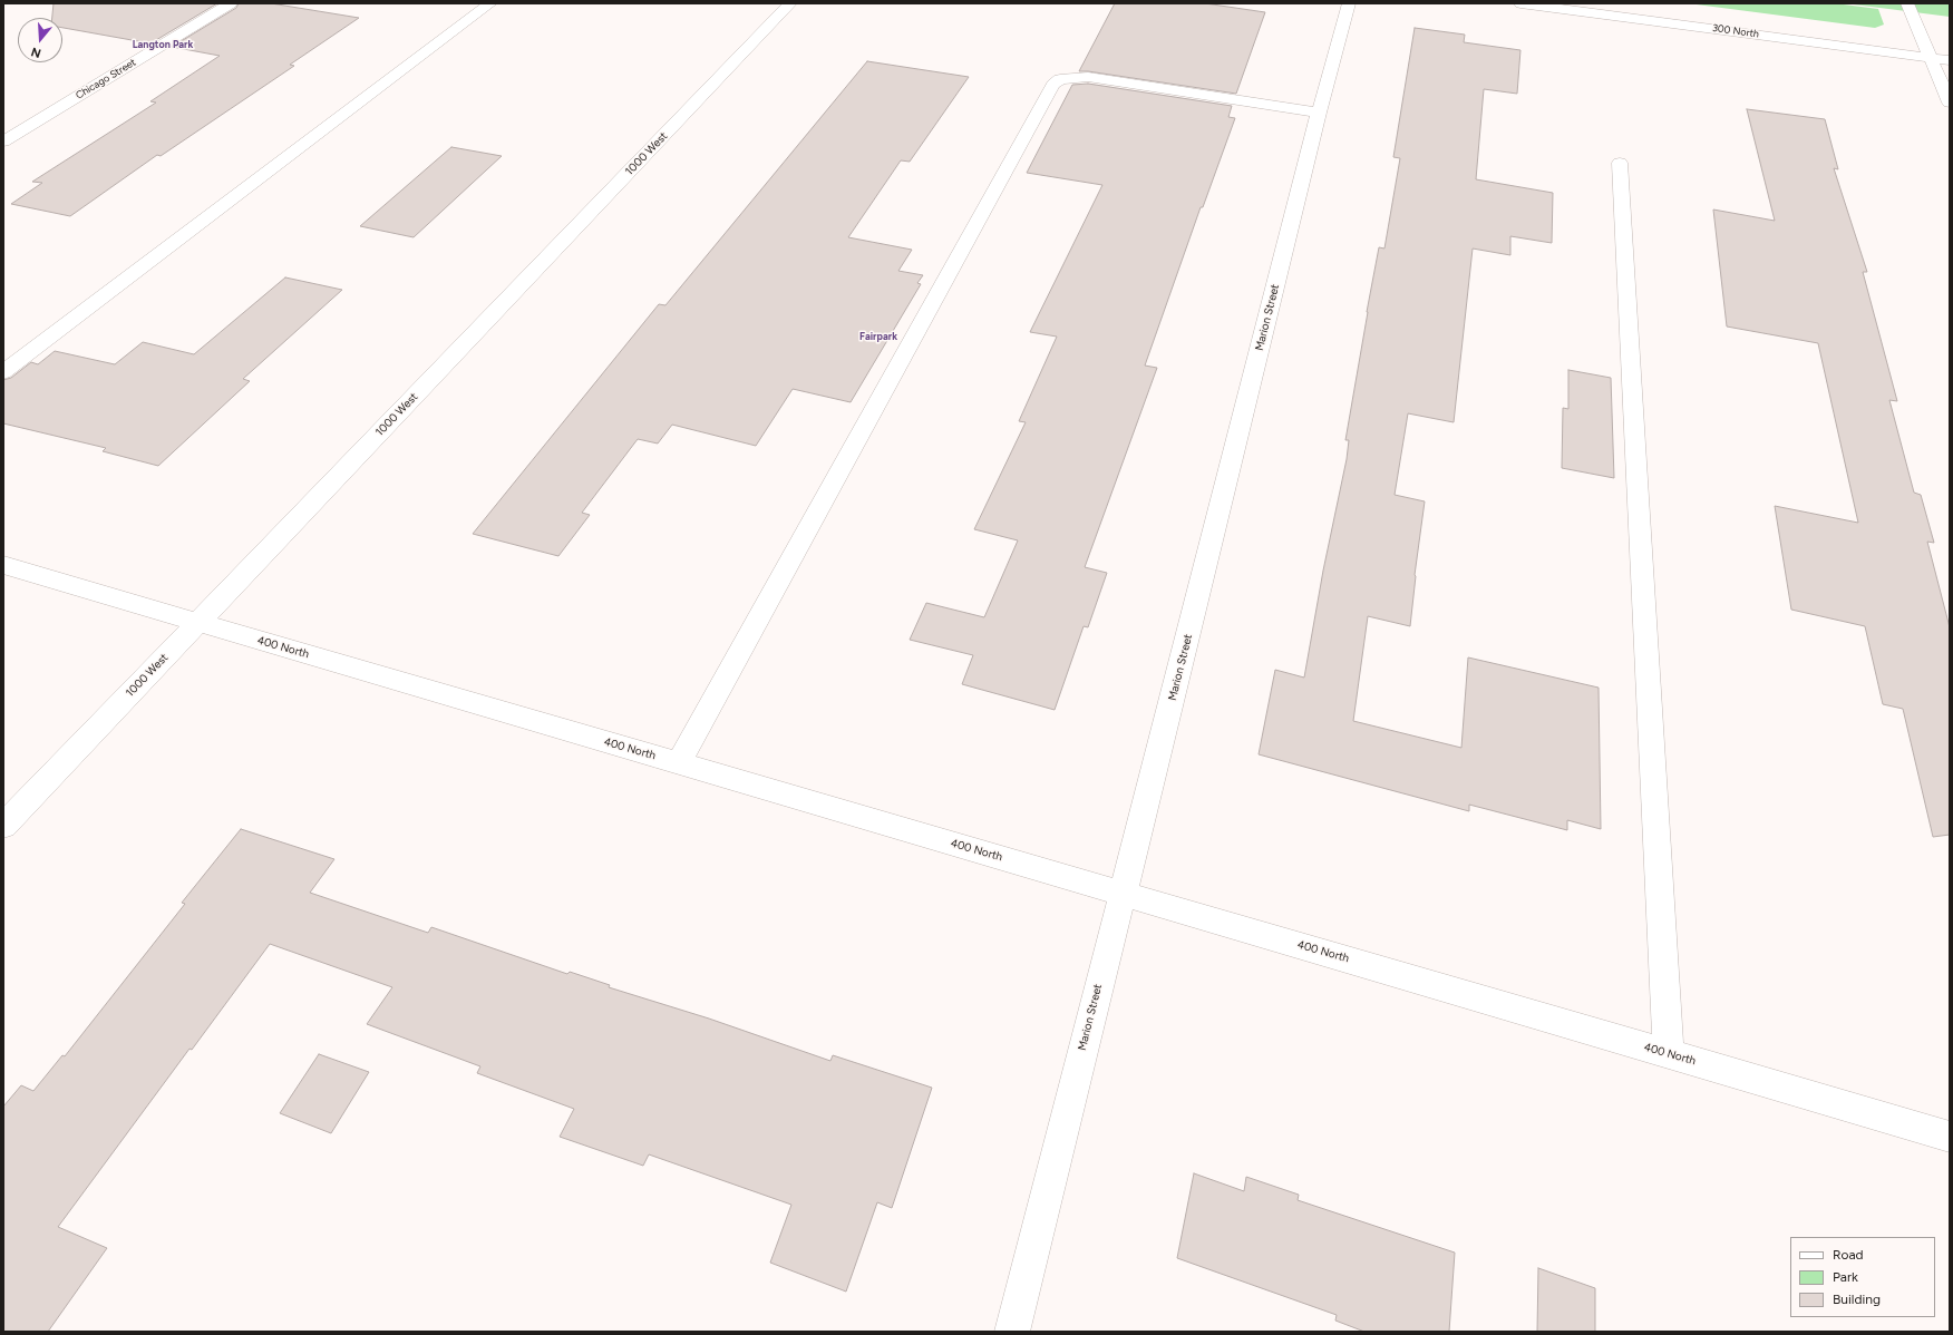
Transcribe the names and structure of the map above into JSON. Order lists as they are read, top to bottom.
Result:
{
  "streets": {
    "street": [
      "300 North",
      "Chicago Street",
      "1000 West",
      "Marion Street",
      "400 North"
    ]
  },
  "crossings": [
    ["1000 West", "400 North"],
    ["Marion Street", "400 North"]
  ],
  "districts": ["Langton Park", "Fairpark"],
  "legend": ["Road", "Park", "Building"],
  "north": "bottom"
}
